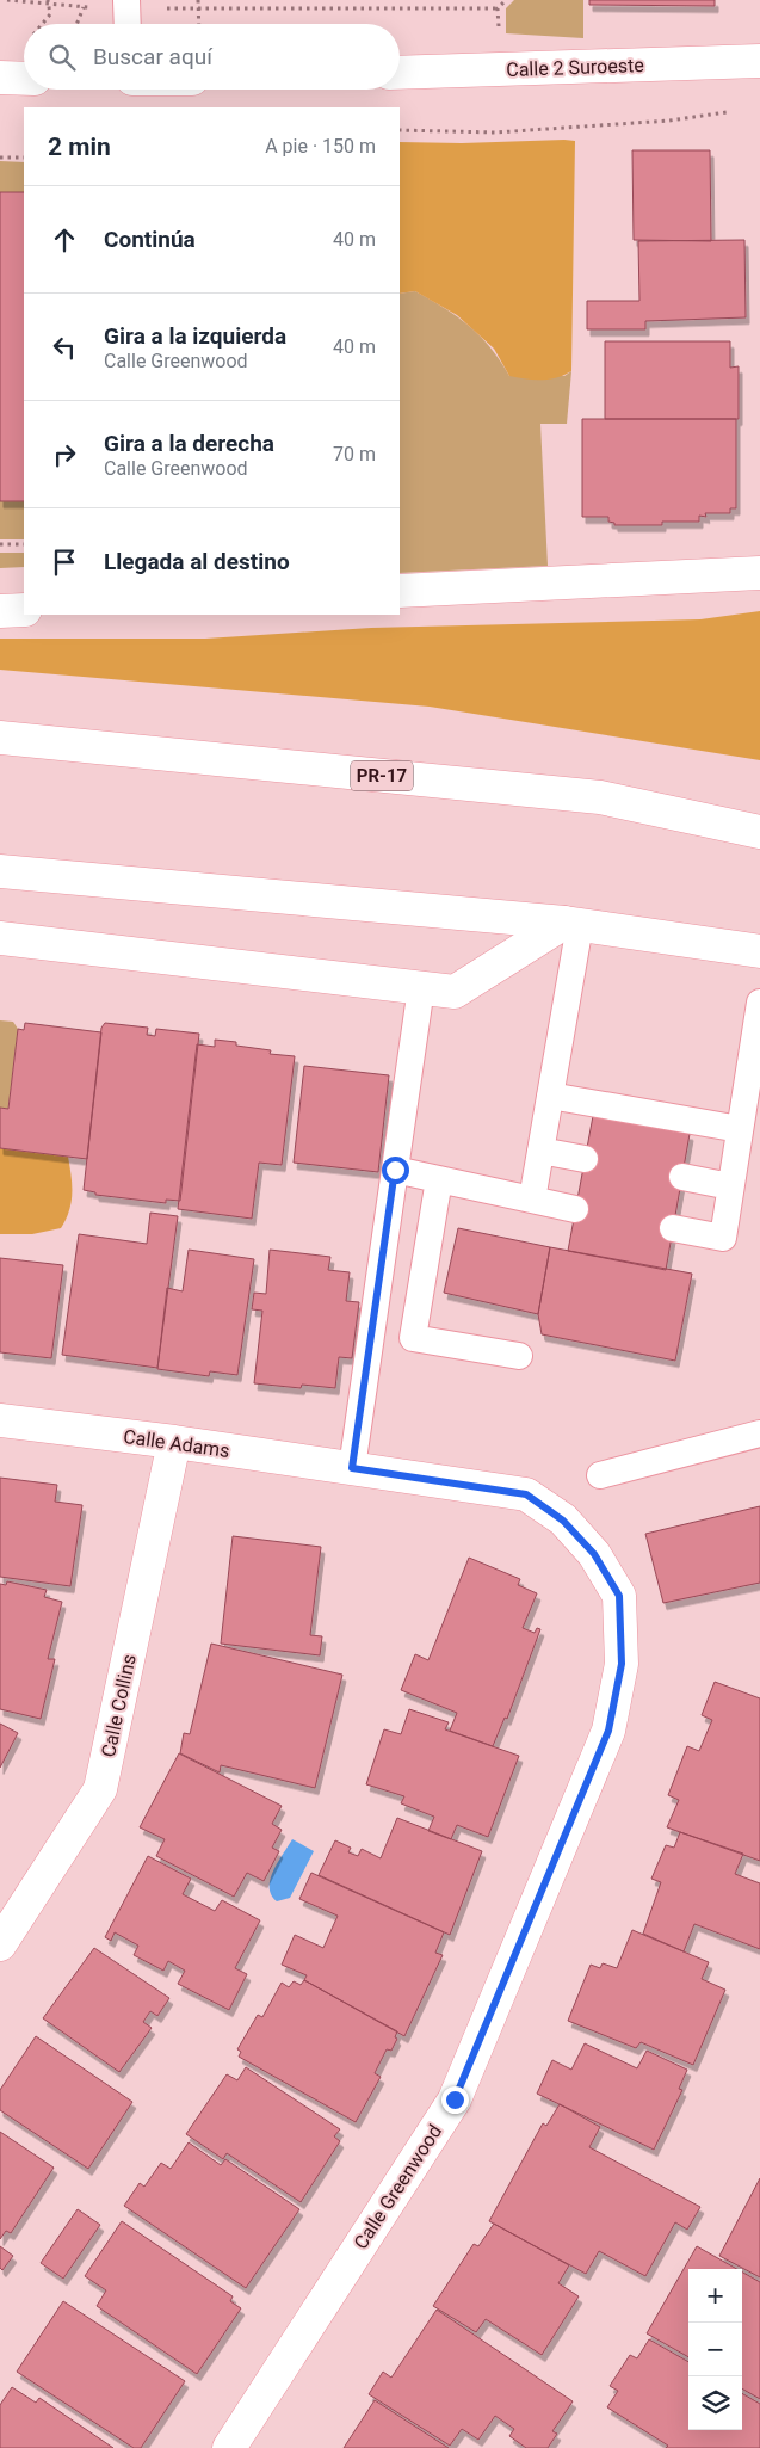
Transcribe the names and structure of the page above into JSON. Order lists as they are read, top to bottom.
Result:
{
  "streets": {
    "street": [
      "Calle 2 Suroeste",
      "PR-17",
      "Calle Adams",
      "Calle Collins",
      "Calle Greenwood"
    ]
  },
  "crossings": [
    ["Calle Adams", "Calle Collins"],
    ["Calle Adams", "Calle Greenwood"]
  ],
  "page": {
    "search": "Buscar aquí",
    "heading": ["2 min", "A pie · 150 m"],
    "list": [
      ["Continúa", "40 m"],
      ["Gira a la izquierda", "Calle Greenwood", "40 m"],
      ["Gira a la derecha", "Calle Greenwood", "70 m"],
      "Llegada al destino"
    ],
    "map_buttons": ["+", "−"]
  }
}
